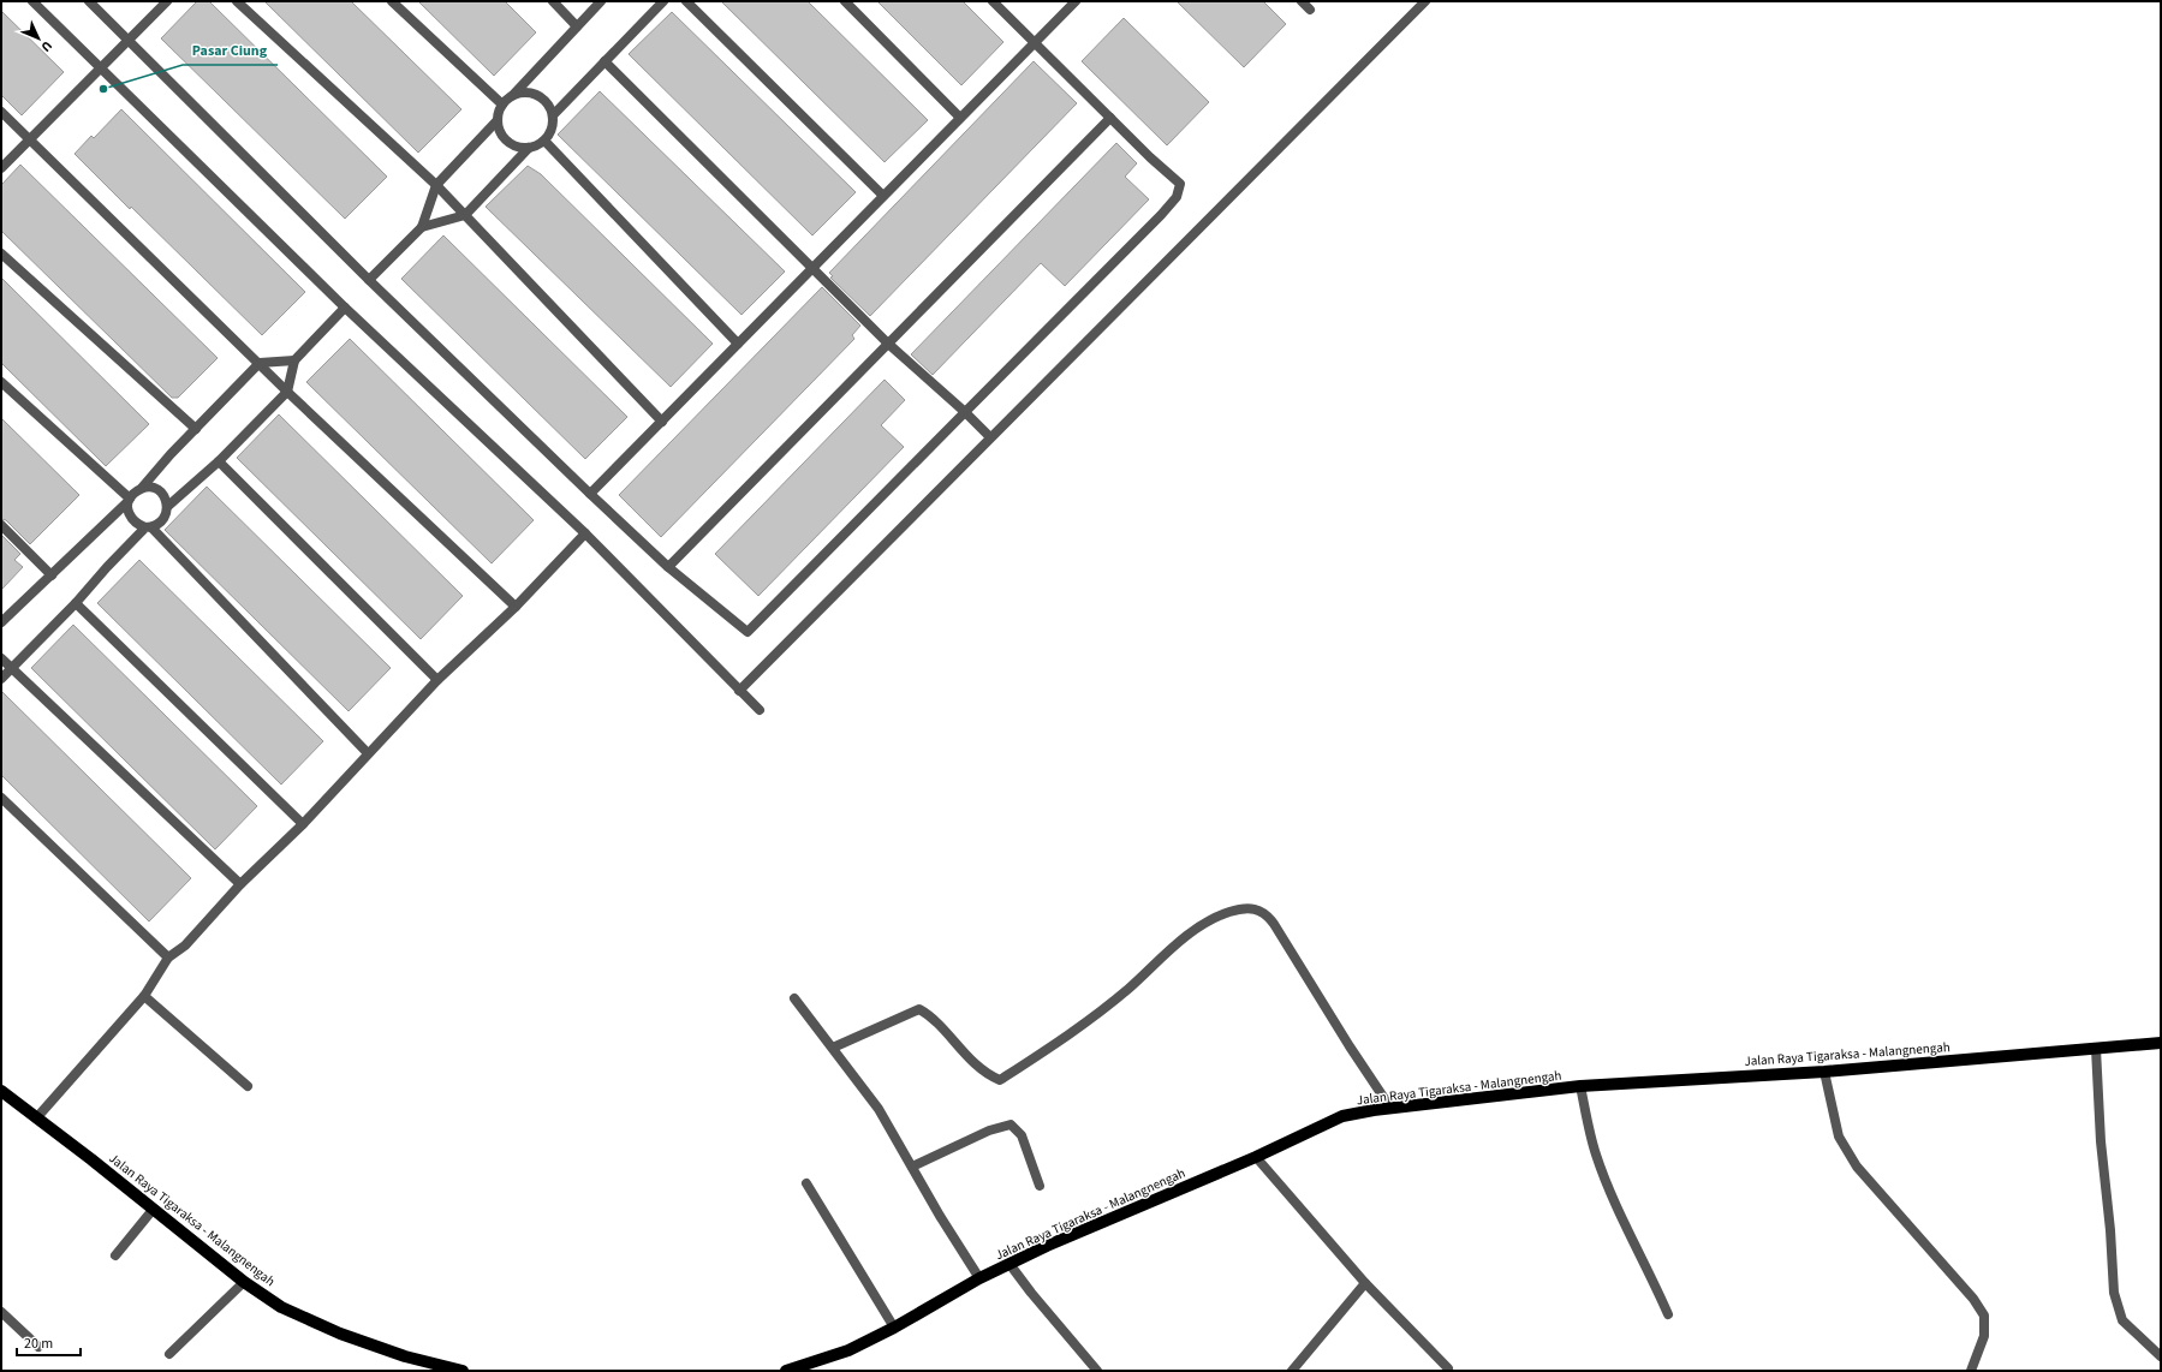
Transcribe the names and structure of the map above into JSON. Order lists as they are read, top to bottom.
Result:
{
  "streets": {
    "main road": ["Jalan Raya Tigaraksa - Malangnengah"]
  },
  "places": ["Pasar Ciung"],
  "scale_bar": "20 m",
  "north": "bottom right"
}
